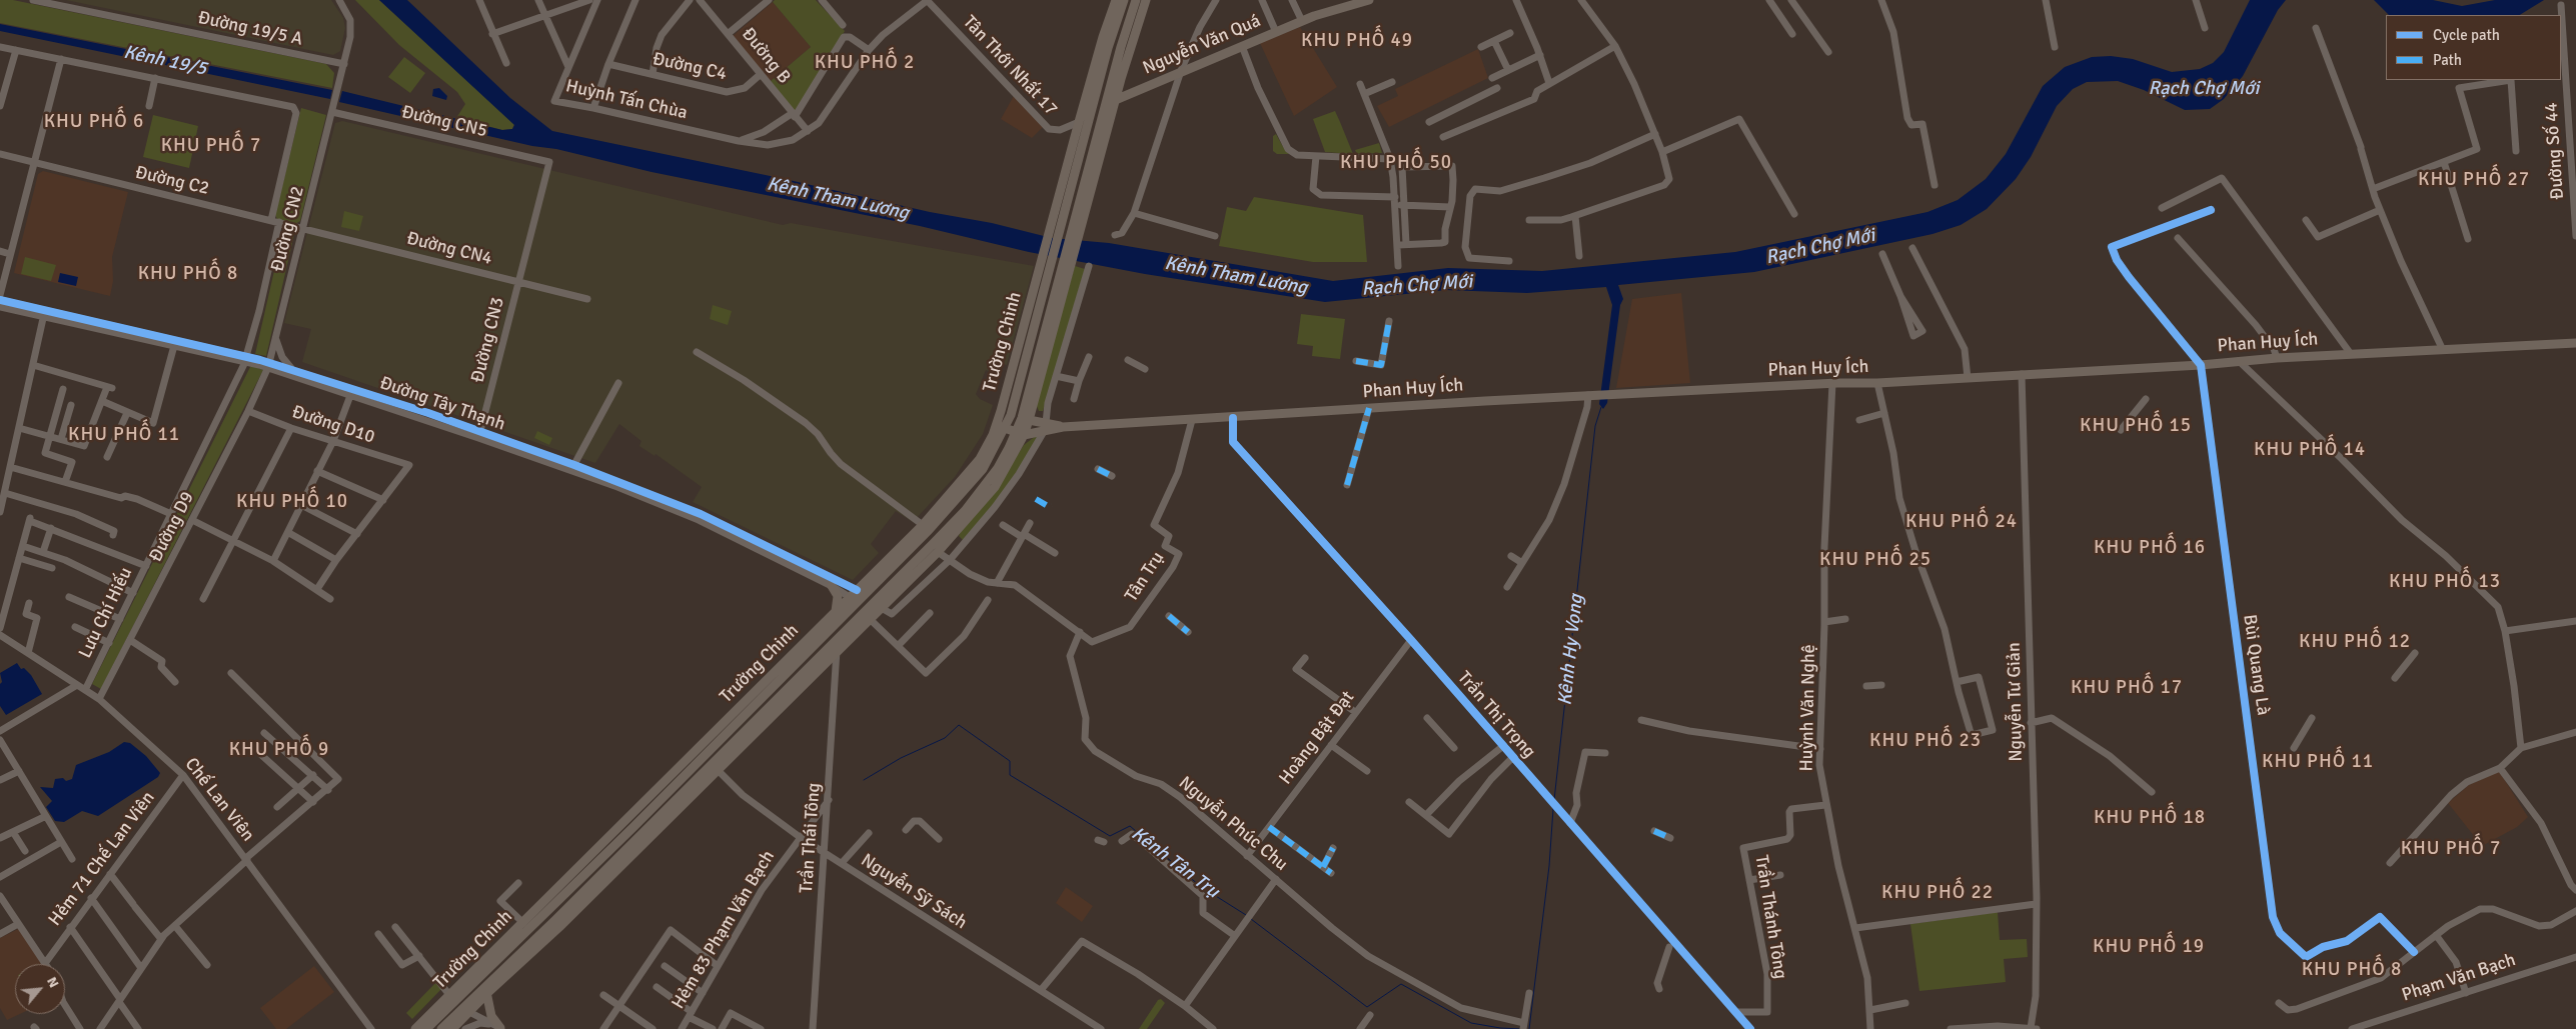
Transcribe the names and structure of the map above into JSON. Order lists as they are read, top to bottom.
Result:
{
  "streets": {
    "main road": ["Nguyễn Văn Quá", "Trường Chinh", "Phan Huy Ích"],
    "street": [
      "Đường 19/5 A",
      "Đường B",
      "Tân Thới Nhất 17",
      "Đường C4",
      "Huỳnh Tấn Chùa",
      "Đường CN5",
      "Đường Số 44",
      "Đường C2",
      "Đường CN2",
      "Đường CN4",
      "Đường CN3",
      "Đường Tây Thạnh",
      "Đường D10",
      "Đường D9",
      "Tân Trụ",
      "Lưu Chí Hiếu",
      "Bùi Quang Là",
      "Nguyễn Tư Giản",
      "Huỳnh Văn Nghệ",
      "Trần Thị Trọng",
      "Hoàng Bật Đạt",
      "Chế Lan Viên",
      "Nguyễn Phúc Chu",
      "Trần Thái Tông",
      "Hẻm 71 Chế Lan Viên",
      "Nguyễn Sỹ Sách",
      "Trần Thánh Tông",
      "Hẻm 83 Phạm Văn Bạch",
      "Phạm Văn Bạch"
    ]
  },
  "crossings": [
    ["Đường 19/5 A", "Đường CN2"],
    ["Đường B", "Đường C4"],
    ["Đường B", "Huỳnh Tấn Chùa"],
    ["Tân Thới Nhất 17", "Huỳnh Tấn Chùa"],
    ["Đường CN5", "Đường CN2"],
    ["Đường CN5", "Đường CN3"],
    ["Đường C2", "Đường CN2"],
    ["Đường C2", "Đường CN4"],
    ["Đường C2", "Lưu Chí Hiếu"],
    ["Đường CN2", "Đường CN4"],
    ["Đường CN2", "Đường Tây Thạnh"],
    ["Đường CN2", "Đường D9"],
    ["Đường CN4", "Đường CN3"],
    ["Đường CN3", "Đường Tây Thạnh"],
    ["Trường Chinh", "Đường Tây Thạnh"],
    ["Trường Chinh", "Trần Thái Tông"],
    ["Trường Chinh", "Nguyễn Sỹ Sách"],
    ["Phan Huy Ích", "Tân Trụ"],
    ["Phan Huy Ích", "Bùi Quang Là"],
    ["Phan Huy Ích", "Nguyễn Tư Giản"],
    ["Phan Huy Ích", "Huỳnh Văn Nghệ"],
    ["Phan Huy Ích", "Trần Thị Trọng"],
    ["Đường Tây Thạnh", "Đường D9"],
    ["Đường Tây Thạnh", "Lưu Chí Hiếu"],
    ["Đường D10", "Đường D9"],
    ["Đường D9", "Chế Lan Viên"],
    ["Tân Trụ", "Nguyễn Phúc Chu"],
    ["Lưu Chí Hiếu", "Chế Lan Viên"],
    ["Huỳnh Văn Nghệ", "Trần Thánh Tông"],
    ["Trần Thị Trọng", "Hoàng Bật Đạt"],
    ["Trần Thị Trọng", "Trần Thánh Tông"],
    ["Hoàng Bật Đạt", "Nguyễn Phúc Chu"],
    ["Chế Lan Viên", "Hẻm 71 Chế Lan Viên"],
    ["Trần Thái Tông", "Nguyễn Sỹ Sách"],
    ["Trần Thái Tông", "Hẻm 83 Phạm Văn Bạch"],
    ["Nguyễn Sỹ Sách", "Hẻm 83 Phạm Văn Bạch"]
  ],
  "districts": [
    "KHU PHỐ 49",
    "KHU PHỐ 2",
    "KHU PHỐ 6",
    "KHU PHỐ 7",
    "KHU PHỐ 50",
    "KHU PHỐ 27",
    "KHU PHỐ 8",
    "KHU PHỐ 15",
    "KHU PHỐ 11",
    "KHU PHỐ 14",
    "KHU PHỐ 10",
    "KHU PHỐ 24",
    "KHU PHỐ 16",
    "KHU PHỐ 25",
    "KHU PHỐ 13",
    "KHU PHỐ 12",
    "KHU PHỐ 17",
    "KHU PHỐ 23",
    "KHU PHỐ 9",
    "KHU PHỐ 11",
    "KHU PHỐ 18",
    "KHU PHỐ 7",
    "KHU PHỐ 22",
    "KHU PHỐ 19",
    "KHU PHỐ 8"
  ],
  "water": [
    "Kênh 19/5",
    "Rạch Chợ Mới",
    "Kênh Tham Lương",
    "Kênh Hy Vọng",
    "Kênh Tân Trụ"
  ],
  "legend": ["Cycle path", "Path"],
  "north": "top right"
}
